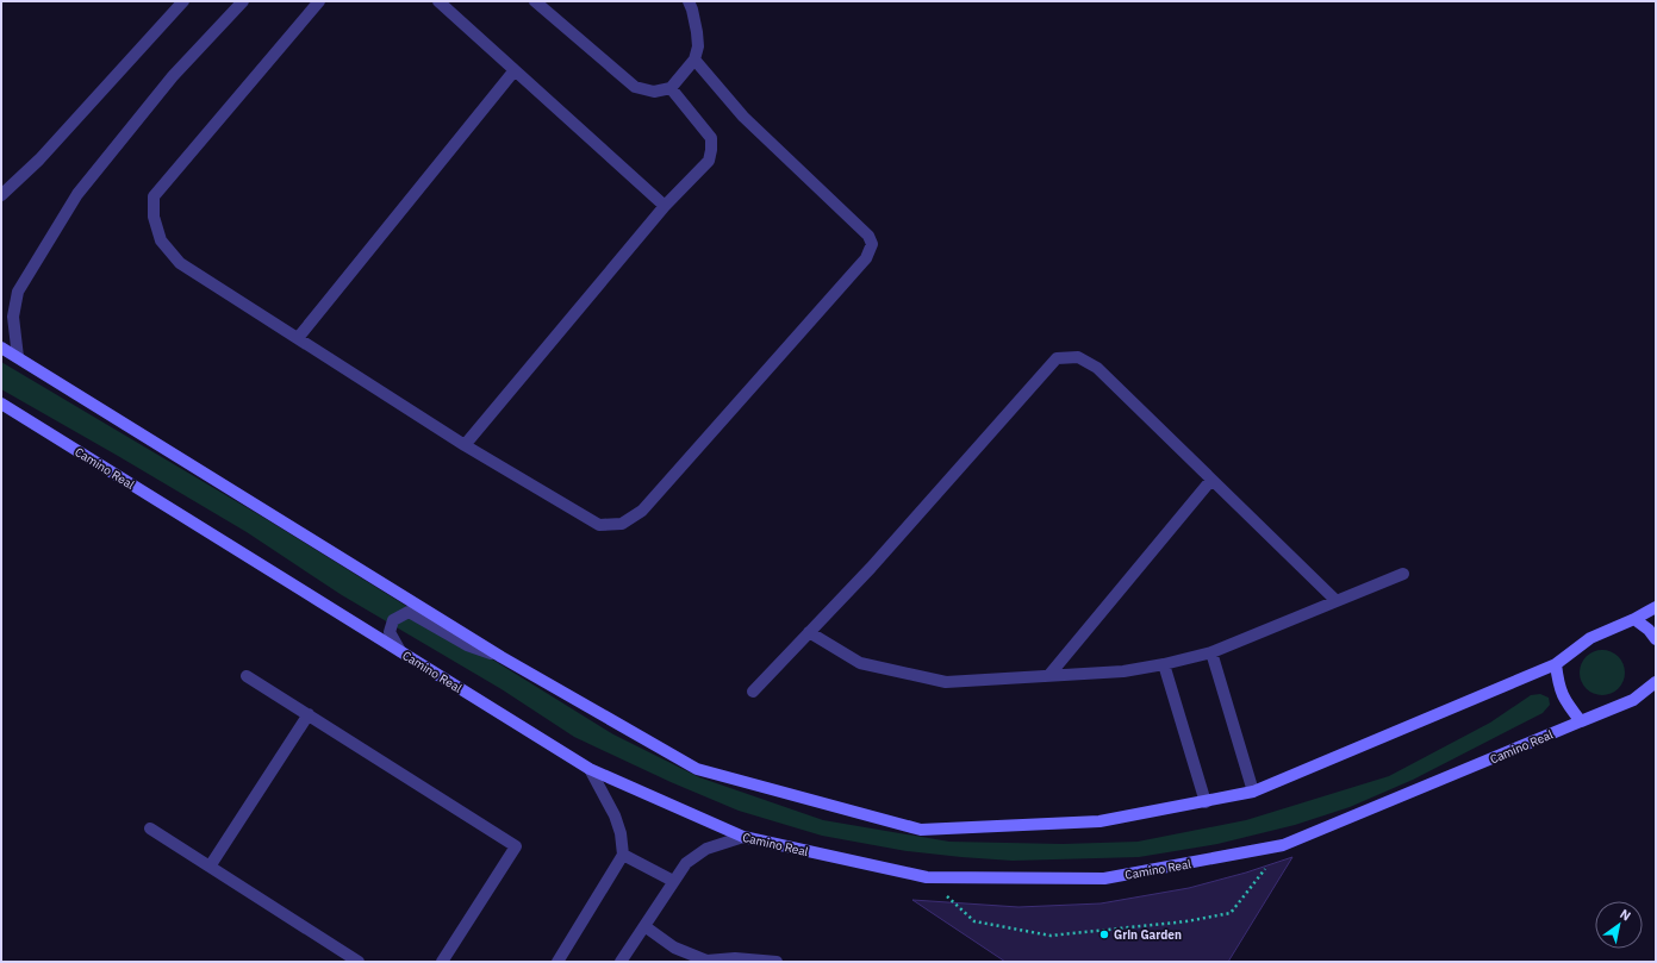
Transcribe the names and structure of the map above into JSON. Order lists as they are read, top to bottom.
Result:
{
  "streets": {
    "main road": ["Camino Real"]
  },
  "places": ["Grin Garden"],
  "north": "top right"
}
